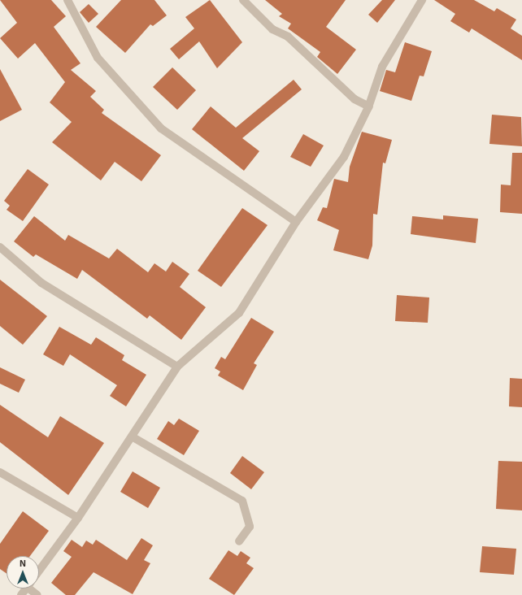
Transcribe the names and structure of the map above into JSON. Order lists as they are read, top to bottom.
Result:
{
  "north": "top"
}
